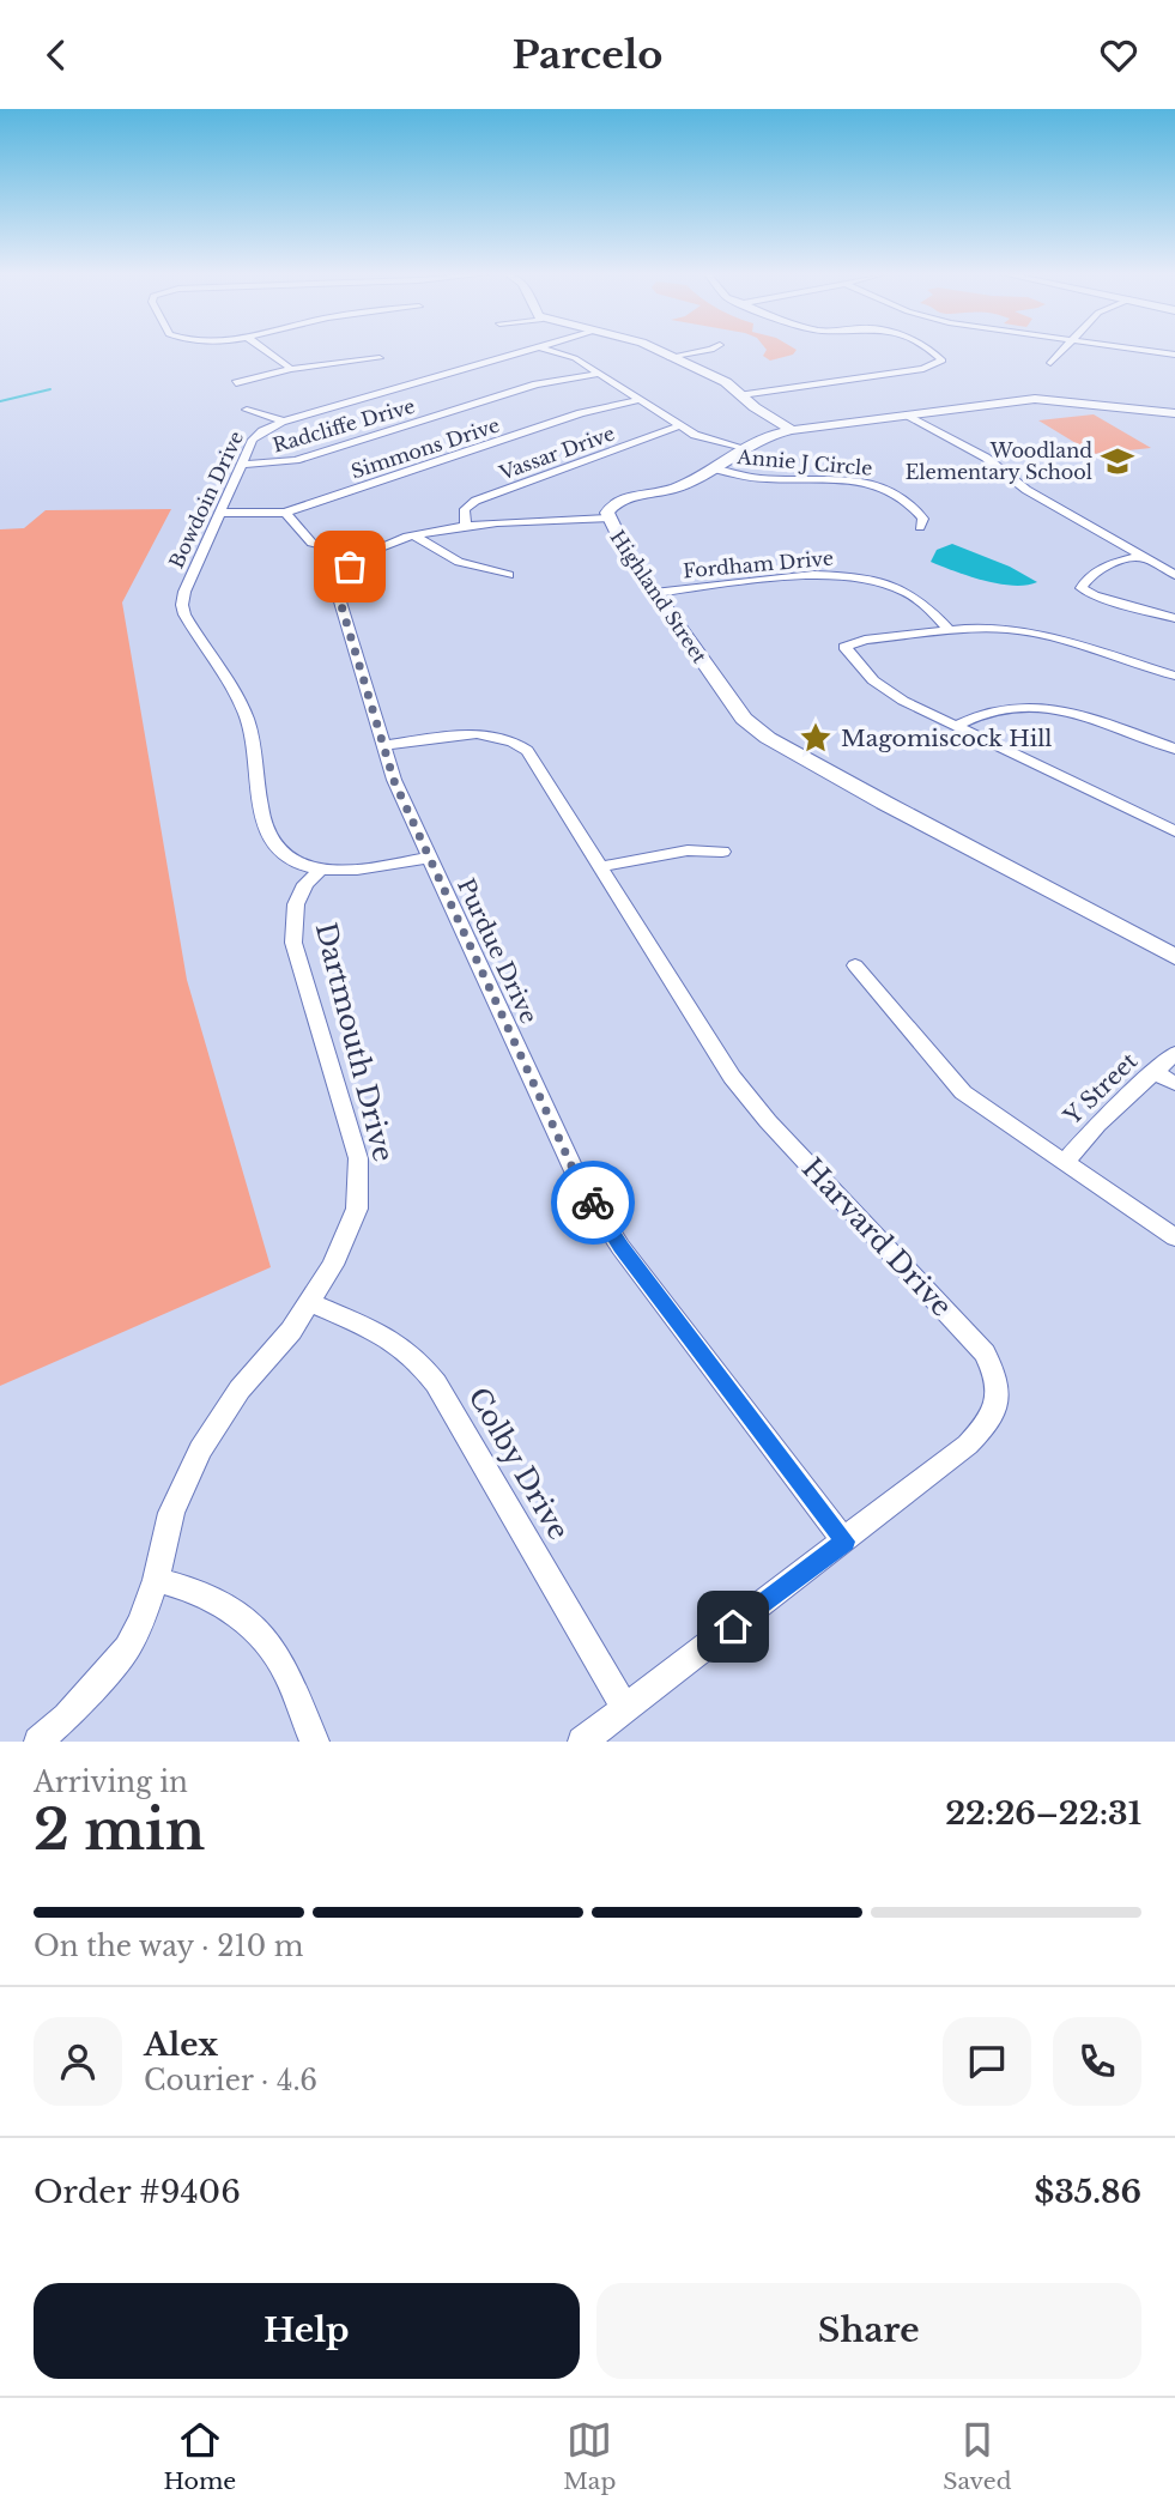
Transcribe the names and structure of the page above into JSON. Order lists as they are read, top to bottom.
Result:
{
  "streets": {
    "street": [
      "Radcliffe Drive",
      "Simmons Drive",
      "Vassar Drive",
      "Annie J Circle",
      "Bowdoin Drive",
      "Fordham Drive",
      "Highland Street",
      "Purdue Drive",
      "Dartmouth Drive",
      "Y Street",
      "Harvard Drive",
      "Colby Drive"
    ]
  },
  "crossings": [
    ["Radcliffe Drive", "Bowdoin Drive"],
    ["Simmons Drive", "Bowdoin Drive"],
    ["Annie J Circle", "Highland Street"],
    ["Bowdoin Drive", "Dartmouth Drive"],
    ["Fordham Drive", "Highland Street"],
    ["Purdue Drive", "Harvard Drive"],
    ["Dartmouth Drive", "Colby Drive"],
    ["Harvard Drive", "Colby Drive"]
  ],
  "places": {
    "school or university": ["Woodland Elementary School"],
    "place": ["Magomiscock Hill"]
  },
  "page": {
    "header": "Parcelo",
    "heading": ["2 min", "Arriving in", "22:26–22:31"],
    "panel": [
      "Alex",
      "Courier · 4.6",
      "Order #9406",
      "$35.86"
    ],
    "bar": "On the way · 210 m",
    "buttons": ["Help", "Share"],
    "tabs": ["Home", "Map", "Saved"]
  }
}
